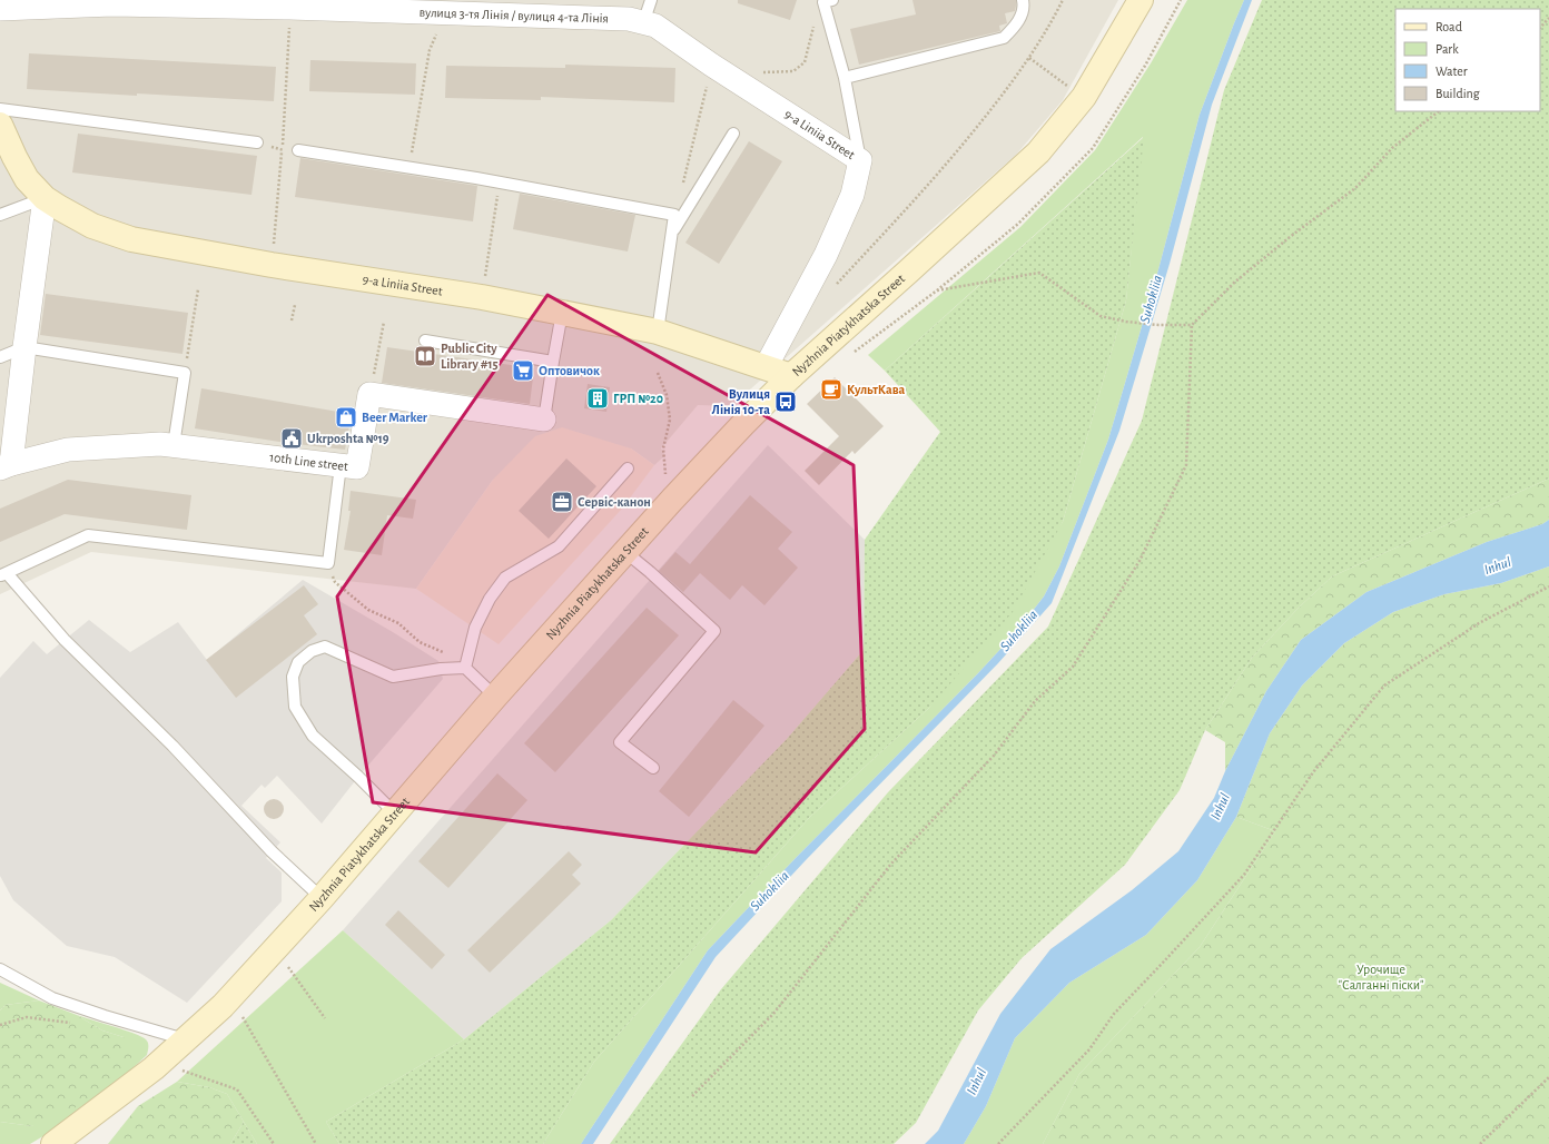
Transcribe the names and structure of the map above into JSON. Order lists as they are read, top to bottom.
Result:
{
  "streets": {
    "street": [
      "вулиця 3-тя Лінія / вулиця 4-та Лінія",
      "9-a Liniia Street",
      "Nyzhnia Piatykhatska Street",
      "10th Line street"
    ]
  },
  "crossings": [
    ["вулиця 3-тя Лінія / вулиця 4-та Лінія", "9-a Liniia Street"],
    ["9-a Liniia Street", "Nyzhnia Piatykhatska Street"],
    ["9-a Liniia Street", "10th Line street"]
  ],
  "water": ["Suhokliia", "Inhul"],
  "parks": ["Урочище \"Салганні піски\""],
  "places": {
    "library": ["Public City Library #15"],
    "supermarket": ["Оптовичок"],
    "cafe": ["КультКава"],
    "building": ["ГРП №20"],
    "bus stop": ["Вулиця Лінія 10-та"],
    "shop": ["Beer Marker"],
    "public building": ["Ukrposhta №19"],
    "office": ["Сервіс-канон"]
  },
  "legend": [
    "Road",
    "Park",
    "Water",
    "Building"
  ]
}
